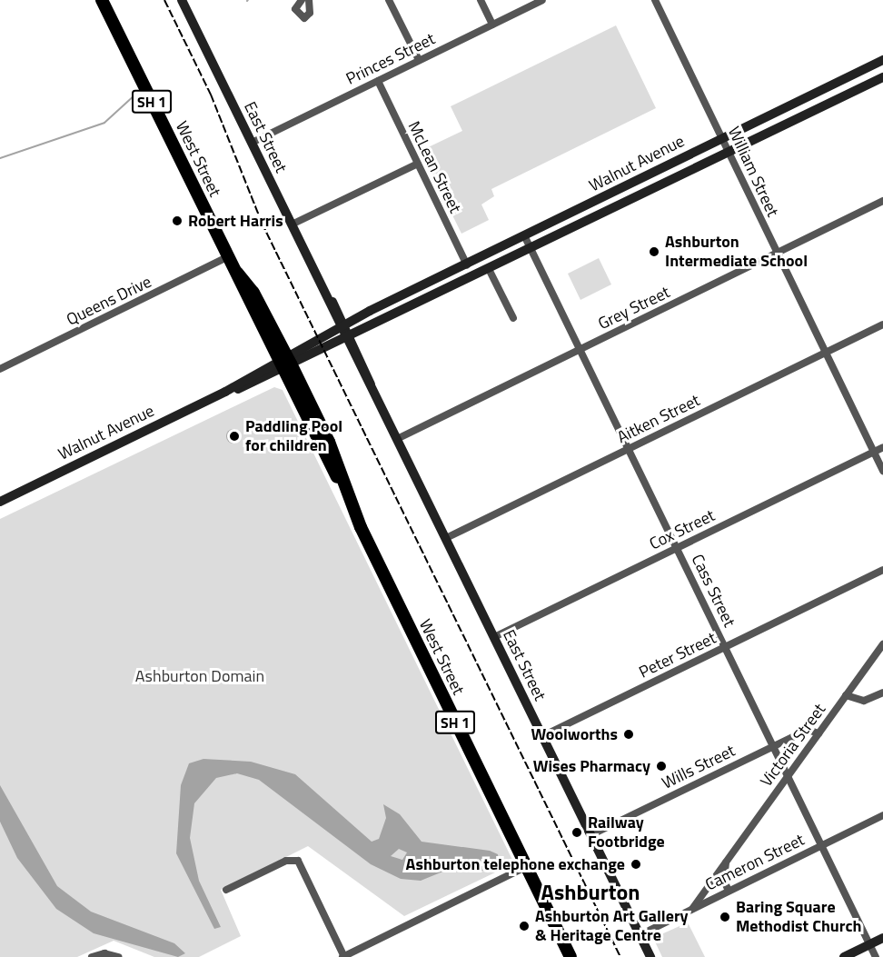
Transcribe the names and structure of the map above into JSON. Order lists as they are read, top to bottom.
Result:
{
  "streets": {
    "highway": ["SH 1", "West Street"],
    "main road": ["East Street", "Walnut Avenue"],
    "street": [
      "Princes Street",
      "McLean Street",
      "William Street",
      "Queens Drive",
      "Grey Street",
      "Aitken Street",
      "Cox Street",
      "Cass Street",
      "Peter Street",
      "Victoria Street",
      "Wills Street",
      "Cameron Street"
    ]
  },
  "crossings": [
    ["Princes Street", "East Street"],
    ["Princes Street", "McLean Street"],
    ["East Street", "Walnut Avenue"],
    ["East Street", "Grey Street"],
    ["East Street", "Aitken Street"],
    ["East Street", "Cox Street"],
    ["East Street", "Peter Street"],
    ["East Street", "Wills Street"],
    ["East Street", "Cameron Street"],
    ["West Street", "Walnut Avenue"],
    ["West Street", "Queens Drive"],
    ["Walnut Avenue", "McLean Street"],
    ["Walnut Avenue", "William Street"],
    ["Walnut Avenue", "Cass Street"],
    ["William Street", "Grey Street"],
    ["William Street", "Aitken Street"],
    ["William Street", "Cox Street"],
    ["Grey Street", "Cass Street"],
    ["Aitken Street", "Cass Street"],
    ["Cox Street", "Cass Street"],
    ["Cass Street", "Peter Street"],
    ["Cass Street", "Victoria Street"],
    ["Cass Street", "Wills Street"],
    ["Cass Street", "Cameron Street"],
    ["Victoria Street", "Wills Street"],
    ["Victoria Street", "Cameron Street"]
  ],
  "districts": ["Ashburton"],
  "parks": ["Ashburton Domain"],
  "places": [
    "Robert Harris",
    "Ashburton Intermediate School",
    "Paddling Pool for children",
    "Woolworths",
    "Wises Pharmacy",
    "Railway Footbridge",
    "Ashburton telephone exchange",
    "Baring Square Methodist Church",
    "Ashburton Art Gallery & Heritage Centre"
  ]
}
